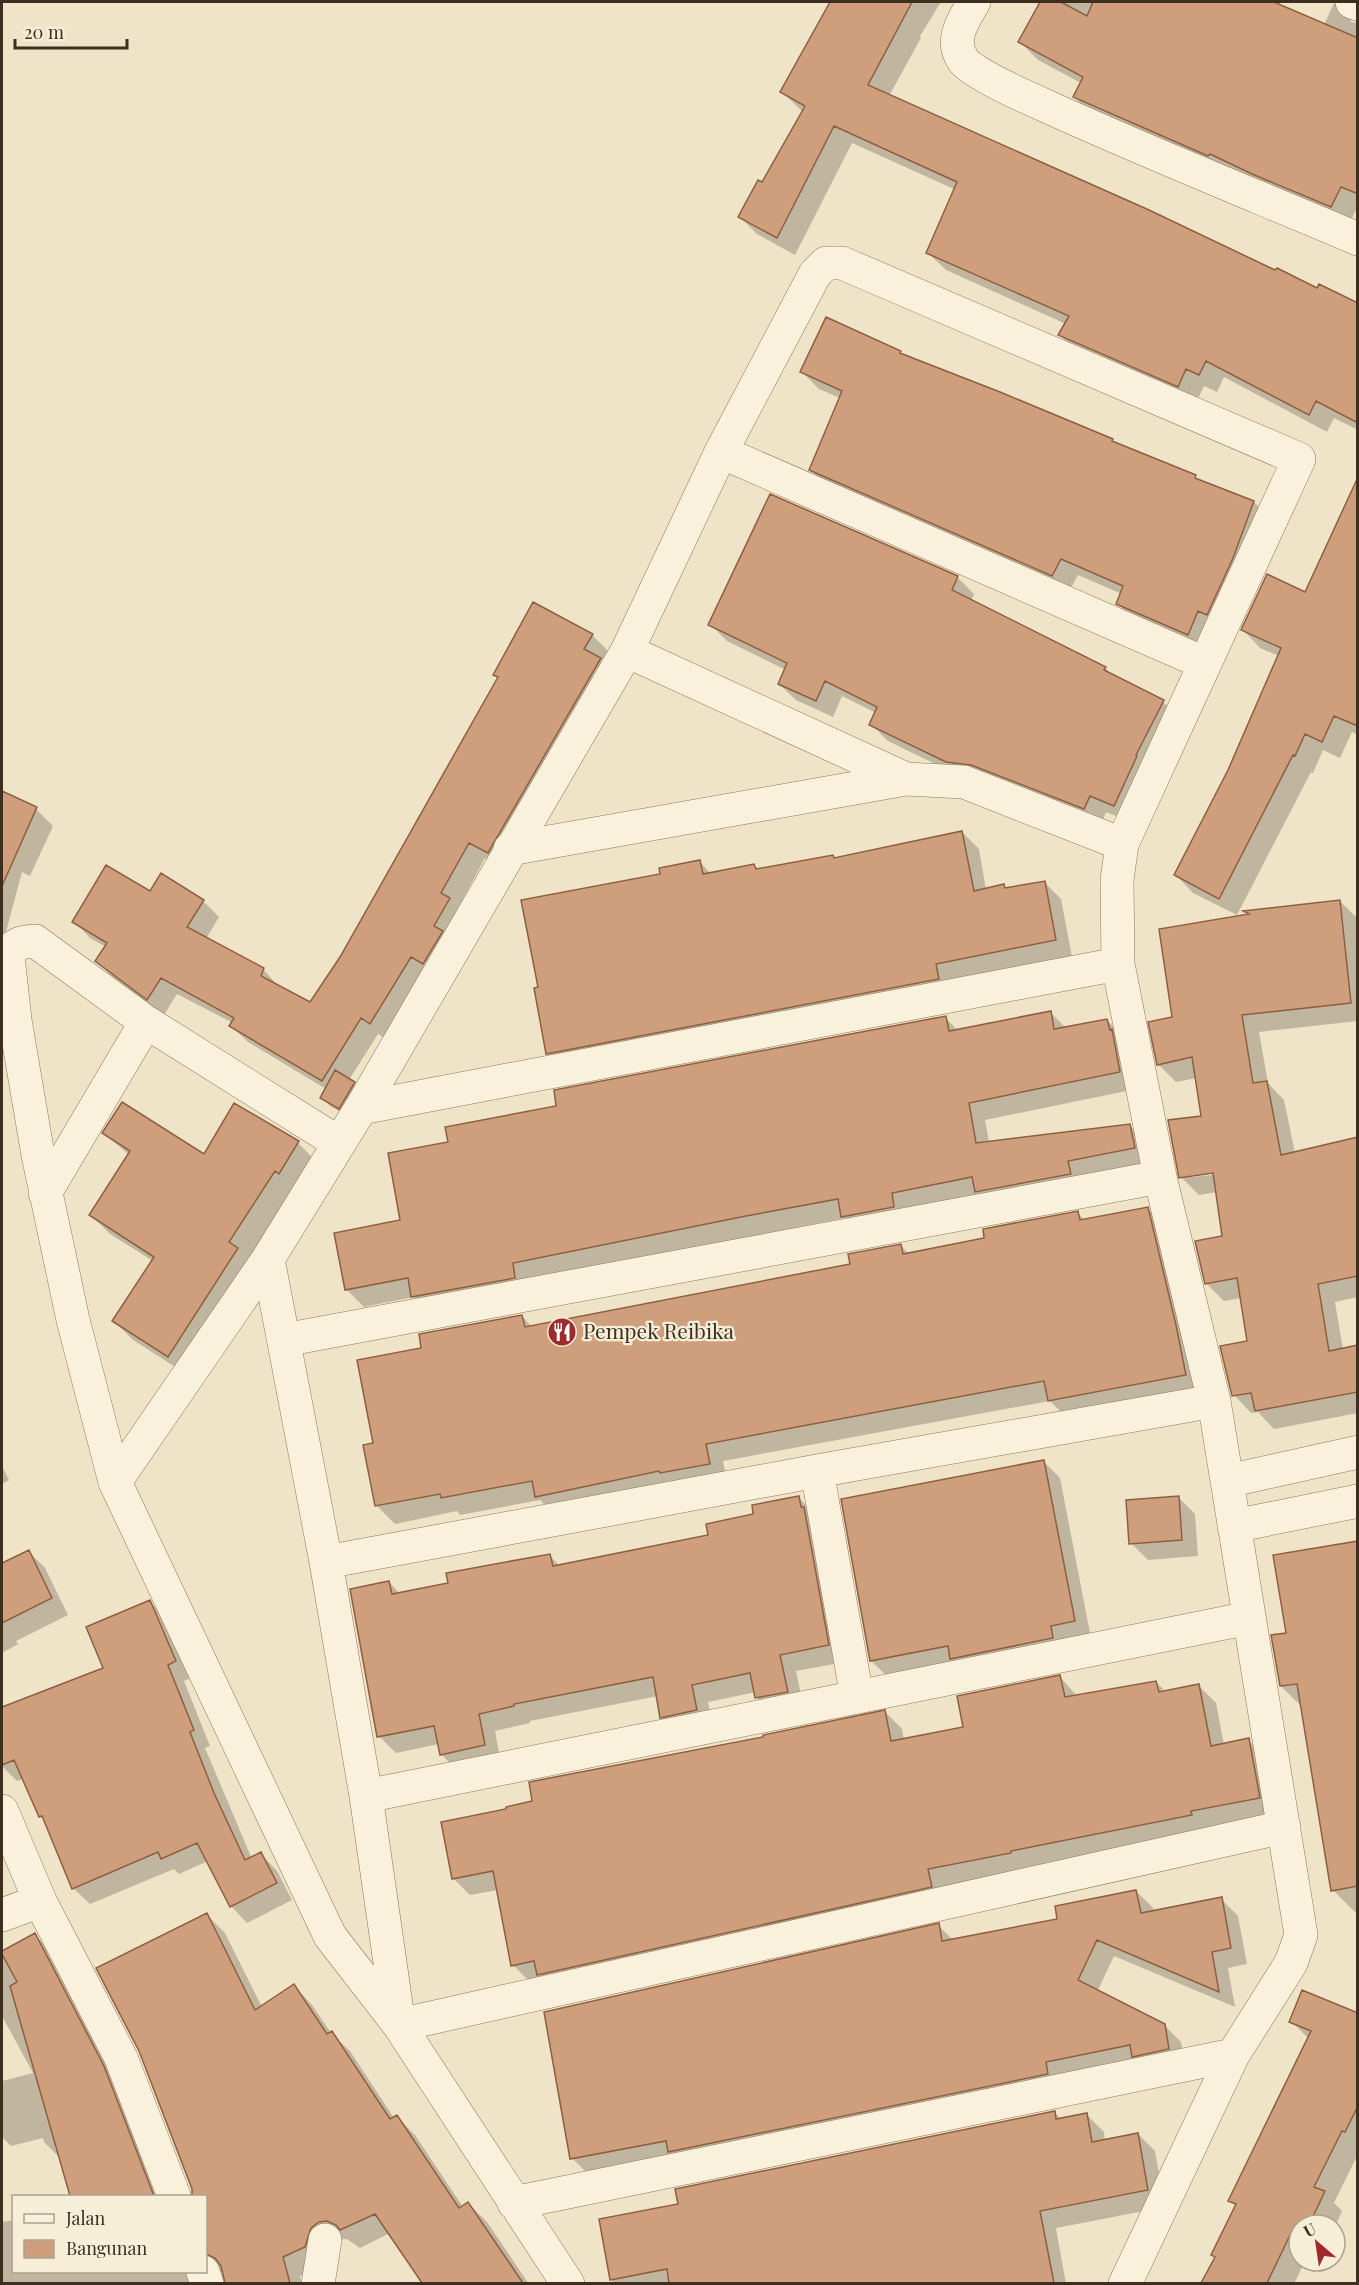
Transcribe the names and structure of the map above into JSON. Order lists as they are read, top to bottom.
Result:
{
  "places": {
    "restaurant": ["Pempek Reibika"]
  },
  "legend": ["Jalan", "Bangunan"],
  "scale_bar": "20 m",
  "north": "top left"
}
